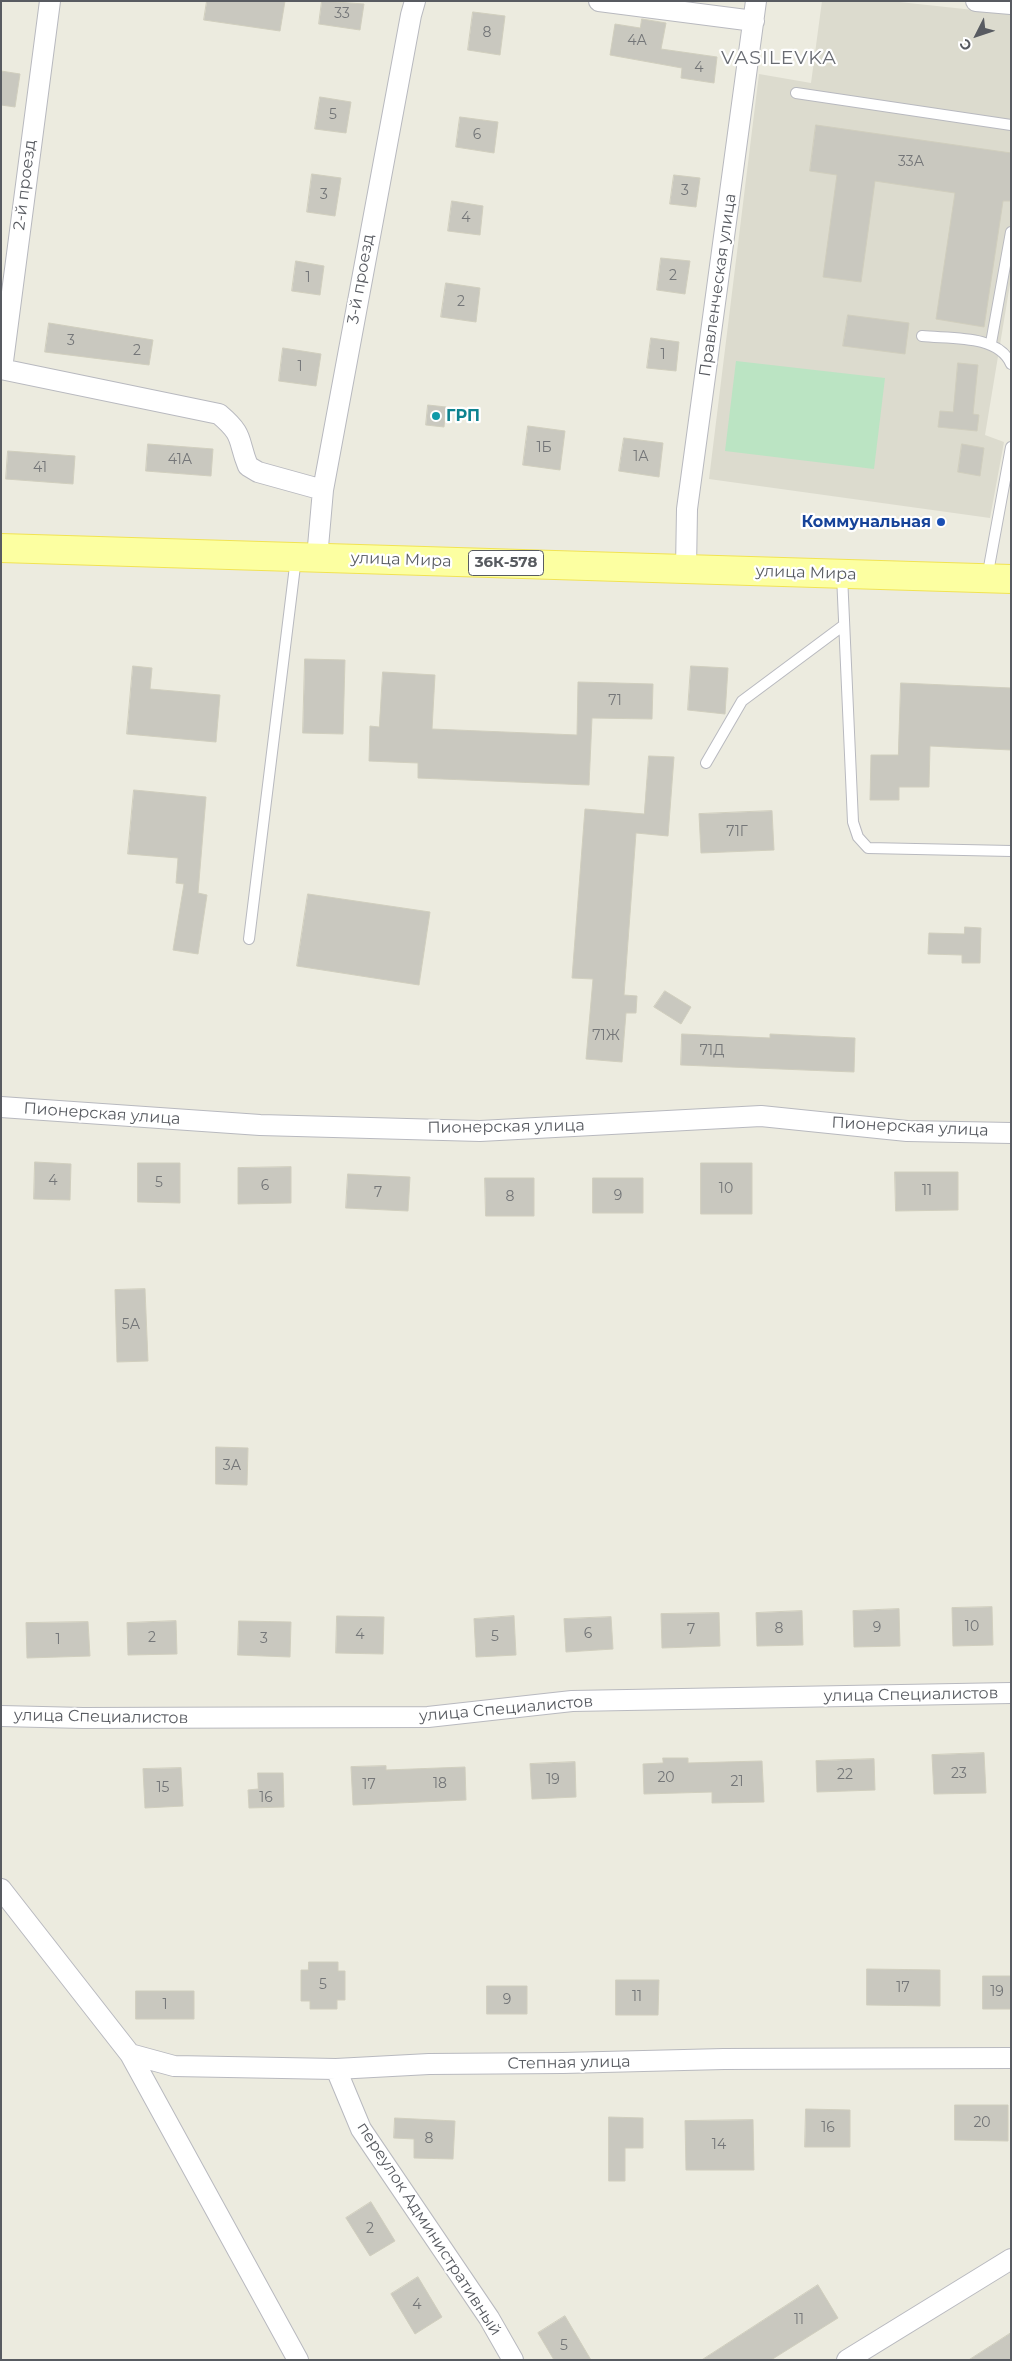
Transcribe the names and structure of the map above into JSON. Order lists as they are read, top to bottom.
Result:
{
  "streets": {
    "main road": ["улица Мира", "36К-578"],
    "street": [
      "2-й проезд",
      "3-й проезд",
      "Правленческая улица",
      "Пионерская улица",
      "улица Специалистов",
      "Степная улица",
      "переулок Административный"
    ]
  },
  "crossings": [
    ["3-й проезд", "улица Мира"],
    ["Правленческая улица", "улица Мира"],
    ["Степная улица", "переулок Административный"]
  ],
  "districts": ["VASILEVKA"],
  "places": ["ГРП", "Коммунальная"],
  "house_numbers": [
    "33",
    "8",
    "4А",
    "4",
    "5",
    "6",
    "33А",
    "3",
    "3",
    "4",
    "2",
    "1",
    "2",
    "3",
    "2",
    "1",
    "1",
    "1Б",
    "1А",
    "41А",
    "41",
    "71",
    "71Г",
    "71Ж",
    "71Д",
    "4",
    "5",
    "6",
    "10",
    "11",
    "7",
    "9",
    "8",
    "5А",
    "3А",
    "10",
    "9",
    "8",
    "7",
    "6",
    "4",
    "5",
    "2",
    "3",
    "1",
    "23",
    "22",
    "20",
    "19",
    "21",
    "18",
    "17",
    "15",
    "16",
    "5",
    "17",
    "19",
    "11",
    "9",
    "1",
    "20",
    "16",
    "8",
    "14",
    "2",
    "4",
    "11",
    "5"
  ],
  "north": "bottom left"
}
